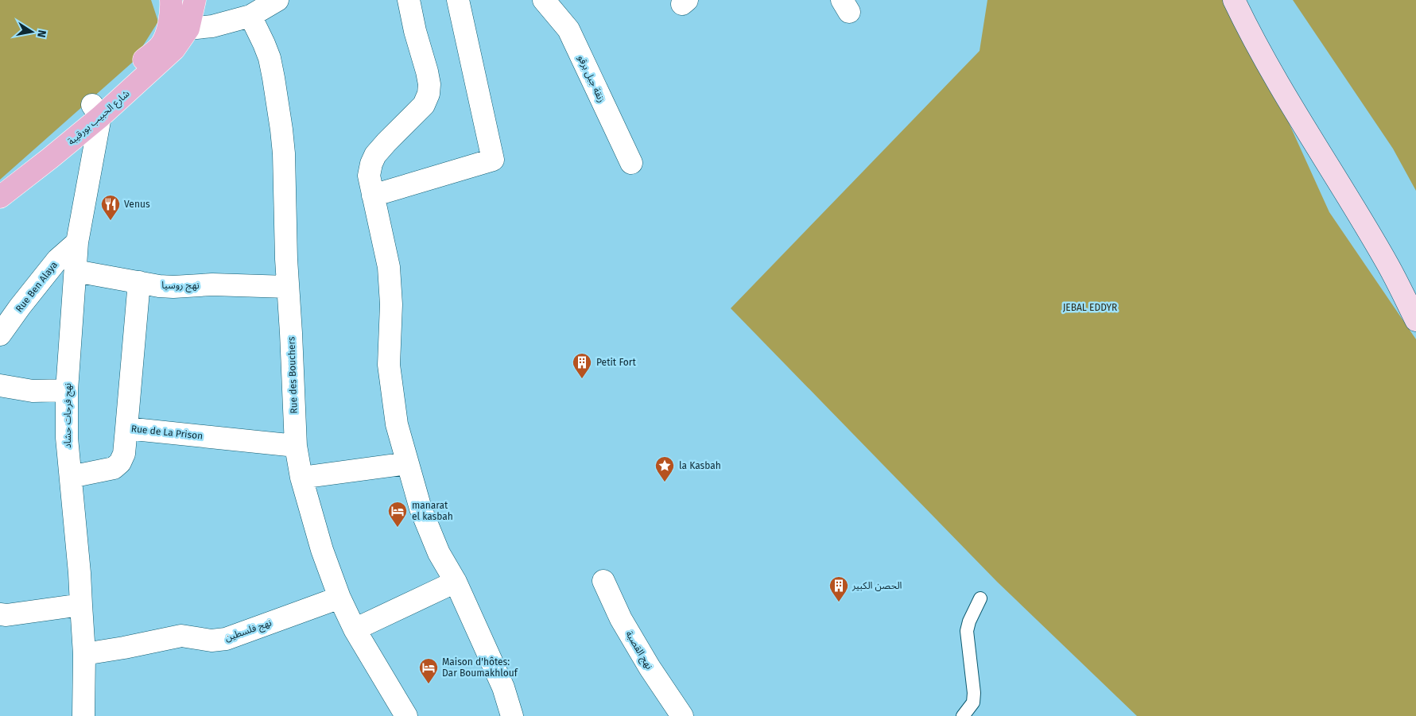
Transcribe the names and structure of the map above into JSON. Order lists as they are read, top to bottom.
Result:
{
  "streets": {
    "main road": ["شارع الحبيب بورقيبة"],
    "street": [
      "زنقة جبل برقو",
      "نهج روسيا",
      "Rue Ben Alaya",
      "Rue des Bouchers",
      "نهج فرحات حشاد",
      "Rue de La Prison",
      "نهج فلسطين",
      "نهج القصبة"
    ]
  },
  "crossings": [
    ["شارع الحبيب بورقيبة", "نهج فرحات حشاد"],
    ["نهج روسيا", "Rue des Bouchers"],
    ["نهج روسيا", "نهج فرحات حشاد"],
    ["Rue Ben Alaya", "نهج فرحات حشاد"],
    ["Rue des Bouchers", "Rue de La Prison"],
    ["Rue des Bouchers", "نهج فلسطين"],
    ["نهج فرحات حشاد", "Rue de La Prison"],
    ["نهج فرحات حشاد", "نهج فلسطين"]
  ],
  "parks": ["JEBAL EDDYR"],
  "places": {
    "restaurant": ["Venus"],
    "building": ["Petit Fort", "الحصن الكبير"],
    "place": ["la Kasbah"],
    "hotel": ["manarat el kasbah", "Maison d'hôtes: Dar Boumakhlouf"]
  },
  "north": "right"
}
